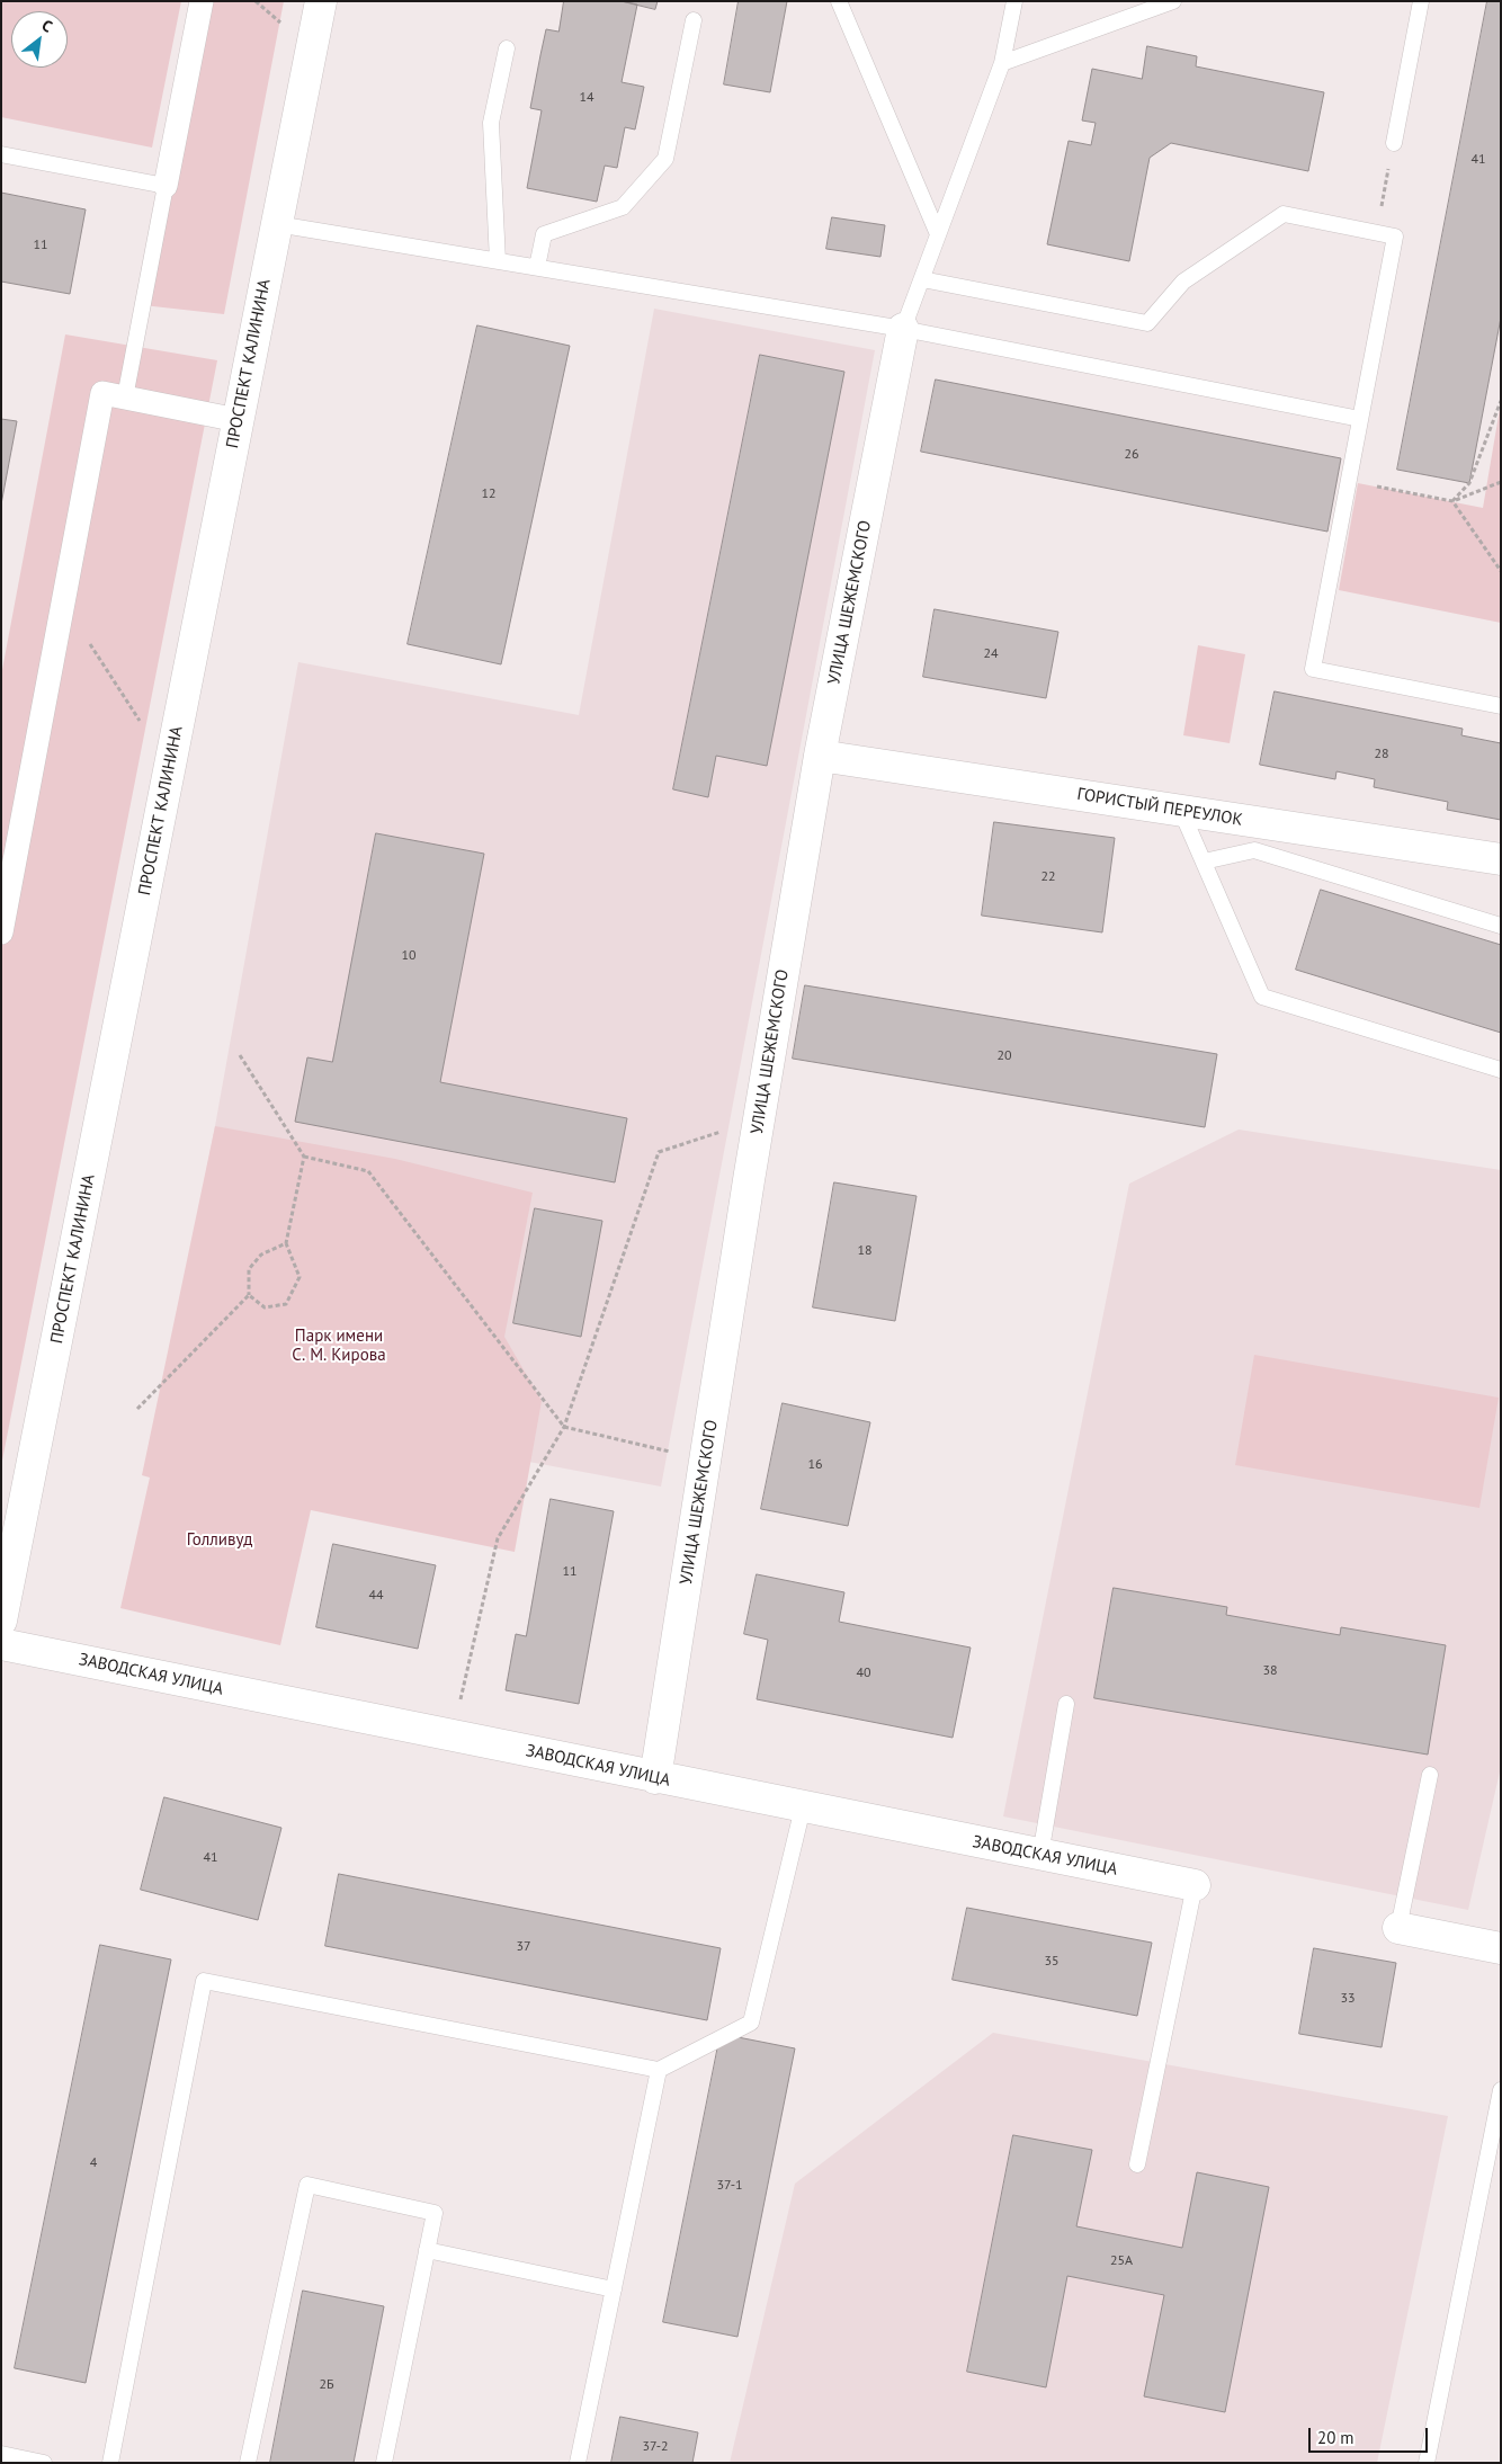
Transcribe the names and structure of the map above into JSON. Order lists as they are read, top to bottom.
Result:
{
  "streets": {
    "street": [
      "ПРОСПЕКТ КАЛИНИНА",
      "УЛИЦА ШЕЖЕМСКОГО",
      "ГОРИСТЫЙ ПЕРЕУЛОК",
      "ЗАВОДСКАЯ УЛИЦА"
    ]
  },
  "crossings": [
    ["УЛИЦА ШЕЖЕМСКОГО", "ГОРИСТЫЙ ПЕРЕУЛОК"],
    ["УЛИЦА ШЕЖЕМСКОГО", "ЗАВОДСКАЯ УЛИЦА"]
  ],
  "parks": ["Парк имени С. М. Кирова", "Голливуд"],
  "house_numbers": [
    "14",
    "41",
    "11",
    "26",
    "12",
    "24",
    "28",
    "22",
    "10",
    "20",
    "18",
    "16",
    "11",
    "44",
    "38",
    "40",
    "41",
    "37",
    "35",
    "33",
    "4",
    "37-1",
    "25А",
    "2Б",
    "37-2"
  ],
  "scale_bar": "20 m",
  "north": "top right"
}
